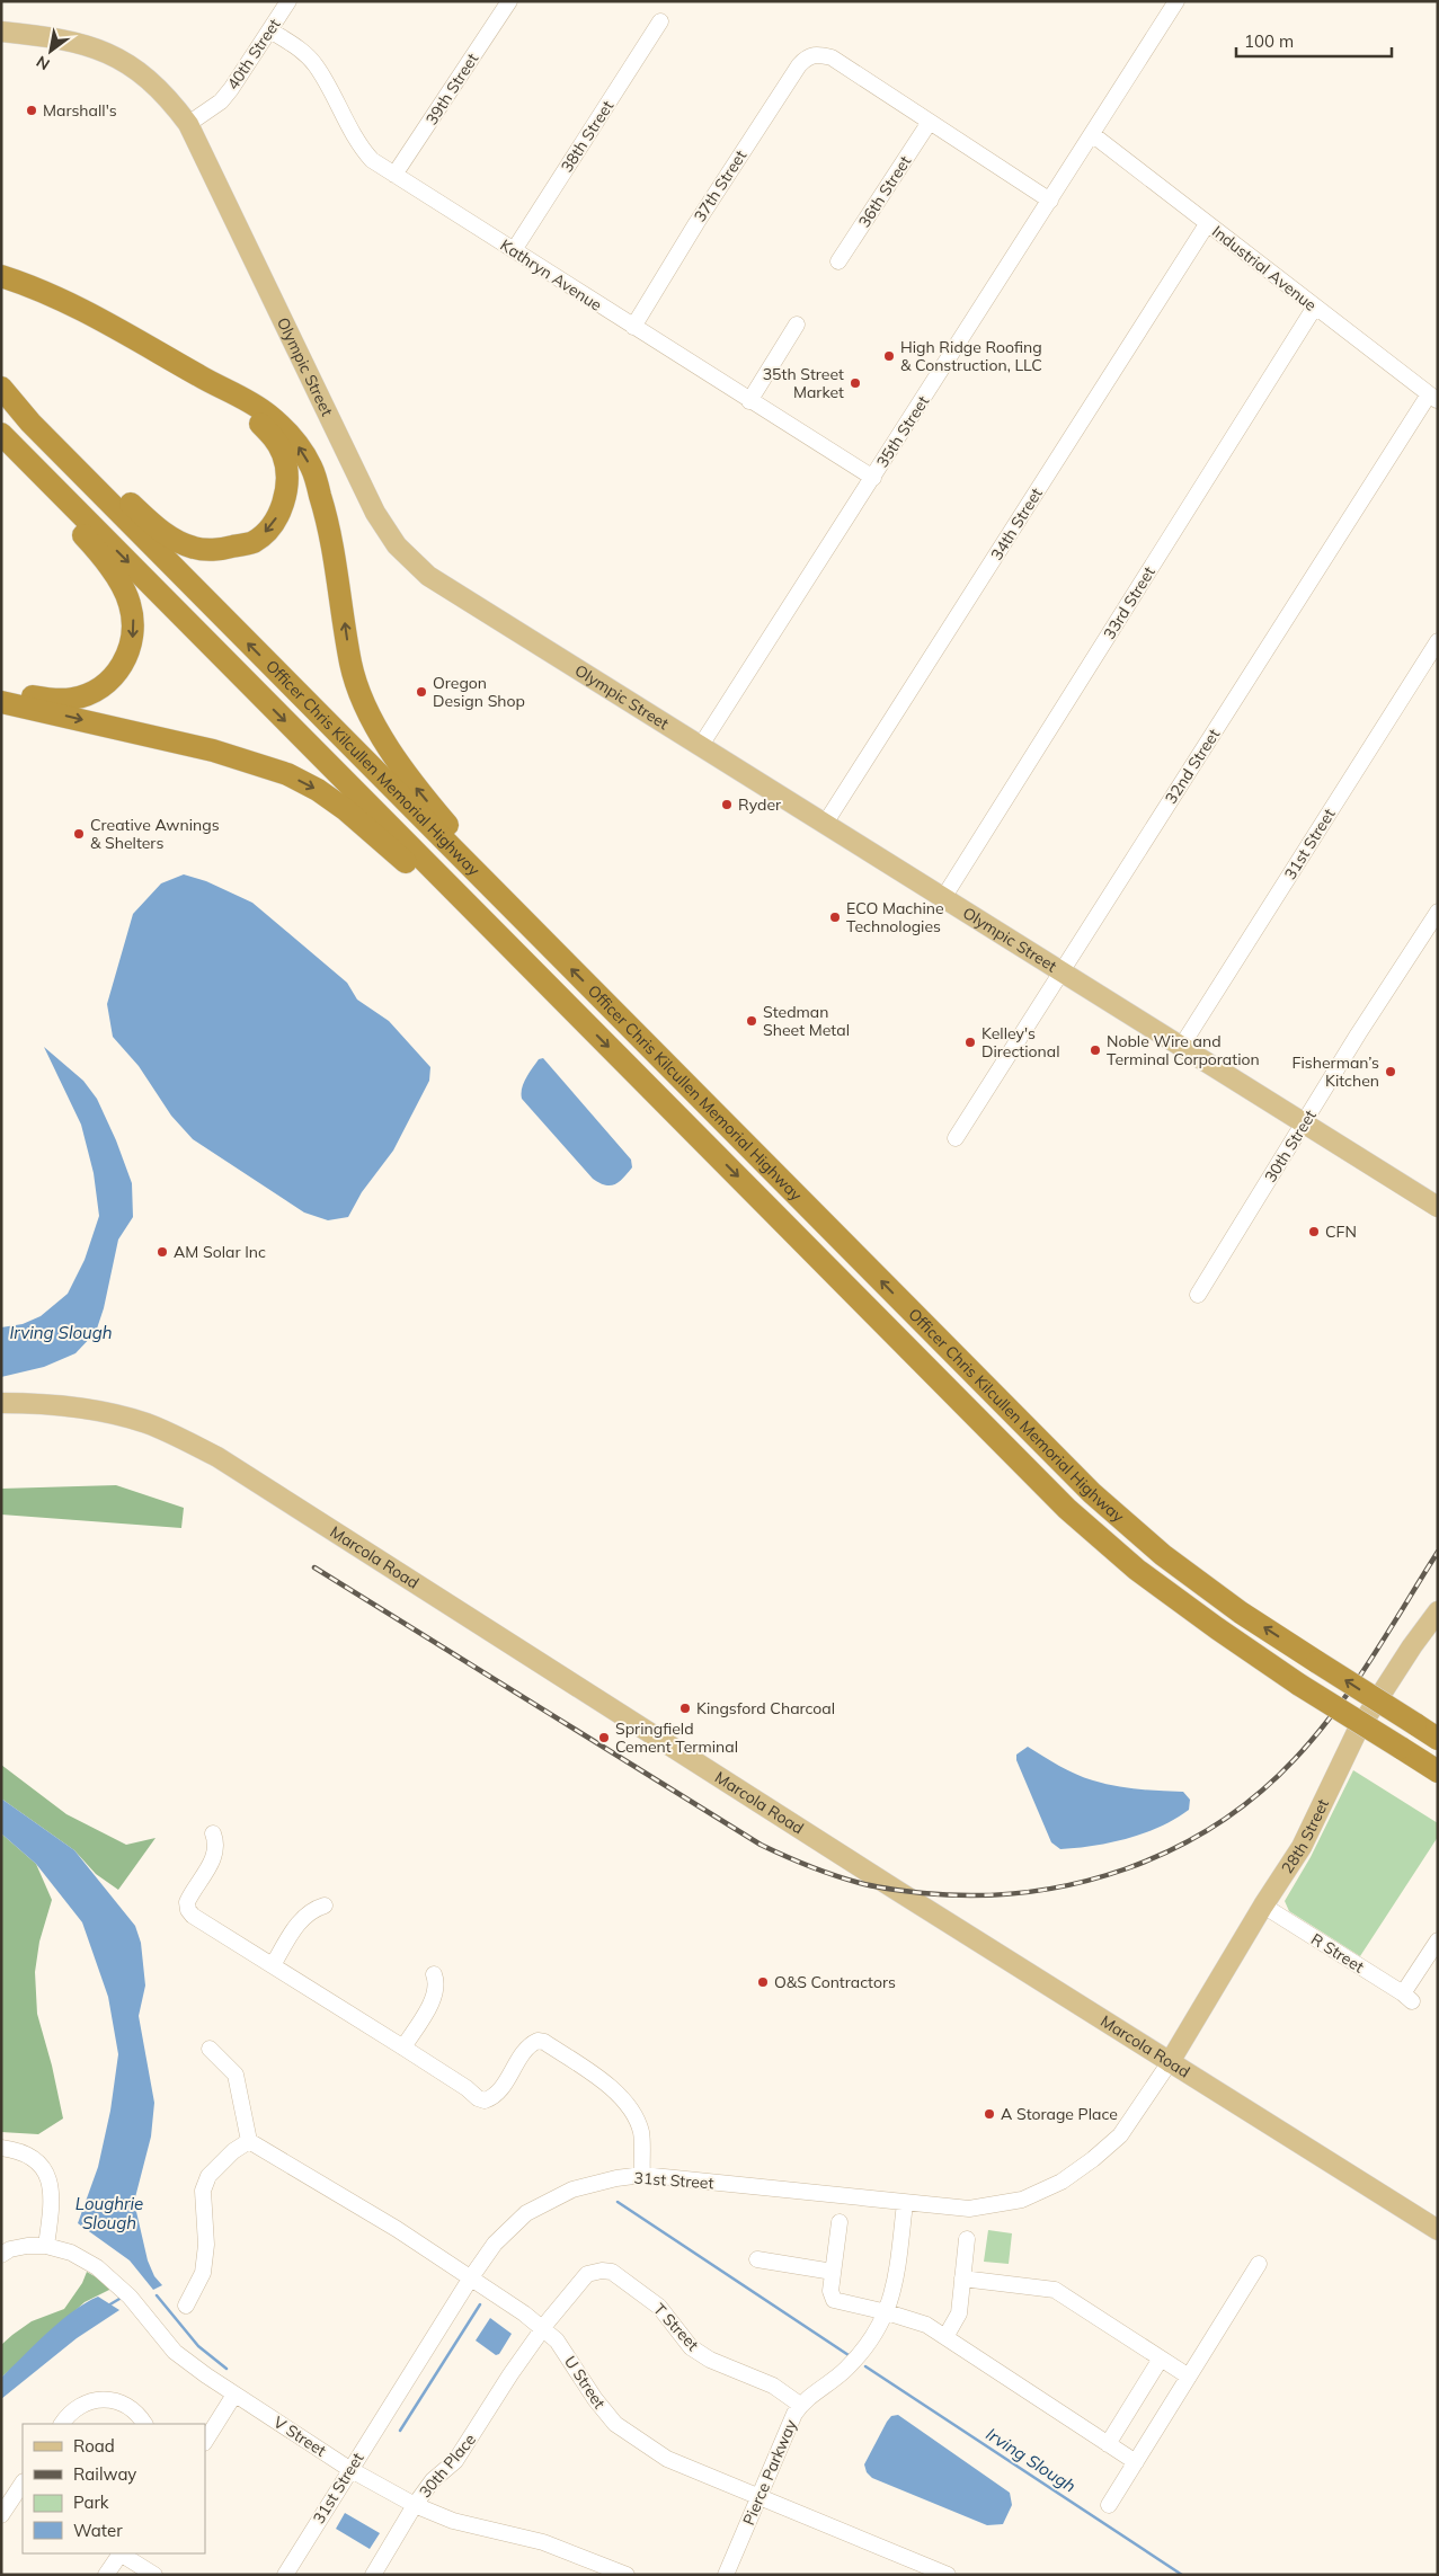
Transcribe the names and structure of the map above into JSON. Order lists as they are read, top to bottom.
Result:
{
  "streets": {
    "highway": ["Officer Chris Kilcullen Memorial Highway"],
    "main road": ["Olympic Street", "Marcola Road", "28th Street"],
    "street": [
      "40th Street",
      "39th Street",
      "38th Street",
      "37th Street",
      "36th Street",
      "Industrial Avenue",
      "Kathryn Avenue",
      "35th Street",
      "34th Street",
      "33rd Street",
      "32nd Street",
      "31st Street",
      "30th Street",
      "R Street",
      "T Street",
      "U Street",
      "V Street",
      "30th Place",
      "Pierce Parkway"
    ]
  },
  "crossings": [
    ["40th Street", "Kathryn Avenue"],
    ["40th Street", "Olympic Street"],
    ["39th Street", "Kathryn Avenue"],
    ["38th Street", "Kathryn Avenue"],
    ["37th Street", "36th Street"],
    ["37th Street", "Kathryn Avenue"],
    ["Industrial Avenue", "35th Street"],
    ["Industrial Avenue", "34th Street"],
    ["Industrial Avenue", "33rd Street"],
    ["Industrial Avenue", "32nd Street"],
    ["Kathryn Avenue", "35th Street"],
    ["Olympic Street", "35th Street"],
    ["Olympic Street", "34th Street"],
    ["Olympic Street", "33rd Street"],
    ["Olympic Street", "32nd Street"],
    ["Olympic Street", "31st Street"],
    ["Olympic Street", "30th Street"],
    ["31st Street", "Marcola Road"],
    ["31st Street", "28th Street"],
    ["31st Street", "U Street"],
    ["31st Street", "V Street"],
    ["31st Street", "Pierce Parkway"],
    ["Marcola Road", "28th Street"],
    ["28th Street", "R Street"],
    ["T Street", "U Street"],
    ["T Street", "30th Place"],
    ["T Street", "Pierce Parkway"],
    ["U Street", "30th Place"],
    ["U Street", "Pierce Parkway"],
    ["V Street", "30th Place"]
  ],
  "water": ["Irving Slough", "Loughrie Slough"],
  "places": [
    "Marshall's",
    "High Ridge Roofing & Construction, LLC",
    "35th Street Market",
    "Oregon Design Shop",
    "Ryder",
    "Creative Awnings & Shelters",
    "ECO Machine Technologies",
    "Stedman Sheet Metal",
    "Kelley's Directional",
    "Noble Wire and Terminal Corporation",
    "Fisherman’s Kitchen",
    "CFN",
    "AM Solar Inc",
    "Kingsford Charcoal",
    "Springfield Cement Terminal",
    "O&S Contractors",
    "A Storage Place"
  ],
  "legend": [
    "Road",
    "Railway",
    "Park",
    "Water"
  ],
  "scale_bar": "100 m",
  "north": "bottom left"
}
